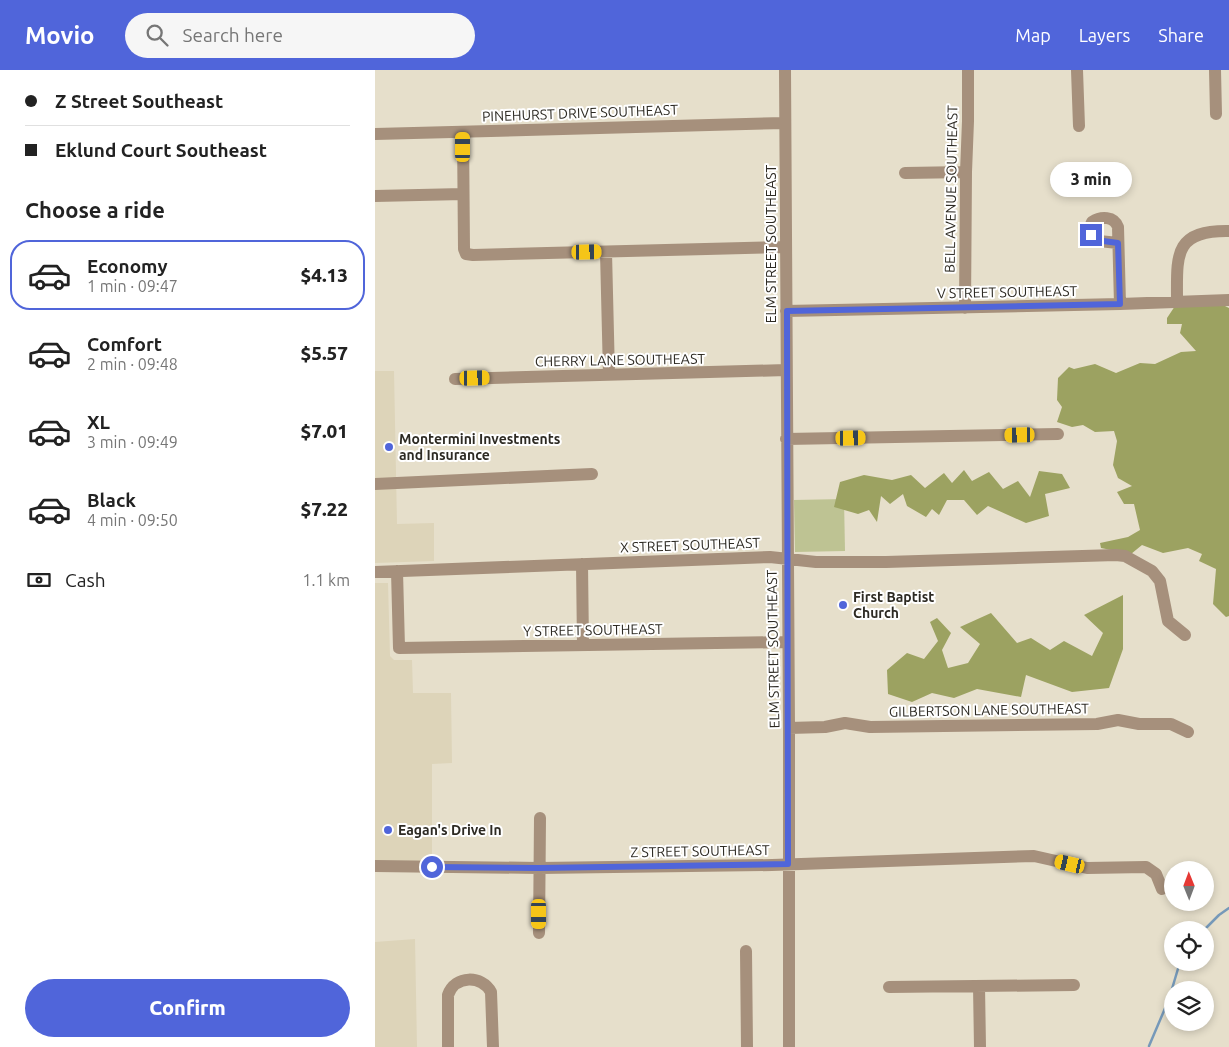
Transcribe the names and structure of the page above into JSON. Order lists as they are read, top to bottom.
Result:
{
  "streets": {
    "street": [
      "PINEHURST DRIVE SOUTHEAST",
      "BELL AVENUE SOUTHEAST",
      "ELM STREET SOUTHEAST",
      "V STREET SOUTHEAST",
      "CHERRY LANE SOUTHEAST",
      "X STREET SOUTHEAST",
      "Y STREET SOUTHEAST",
      "GILBERTSON LANE SOUTHEAST",
      "Z STREET SOUTHEAST"
    ]
  },
  "crossings": [
    ["PINEHURST DRIVE SOUTHEAST", "ELM STREET SOUTHEAST"],
    ["BELL AVENUE SOUTHEAST", "V STREET SOUTHEAST"],
    ["ELM STREET SOUTHEAST", "V STREET SOUTHEAST"],
    ["ELM STREET SOUTHEAST", "CHERRY LANE SOUTHEAST"],
    ["ELM STREET SOUTHEAST", "X STREET SOUTHEAST"],
    ["ELM STREET SOUTHEAST", "Y STREET SOUTHEAST"],
    ["ELM STREET SOUTHEAST", "GILBERTSON LANE SOUTHEAST"],
    ["ELM STREET SOUTHEAST", "Z STREET SOUTHEAST"],
    ["X STREET SOUTHEAST", "Y STREET SOUTHEAST"]
  ],
  "places": ["Montermini Investments and Insurance", "First Baptist Church", "Eagan's Drive In"],
  "north": "top",
  "page": {
    "header": "Movio",
    "search": "Search here",
    "nav": ["Map", "Layers", "Share"],
    "banner": ["Z Street Southeast", "Eklund Court Southeast"],
    "bubble": "3 min",
    "heading": "Choose a ride",
    "list": [
      {
        "name": "Economy",
        "note": "1 min · 09:47",
        "value": "$4.13"
      },
      {
        "name": "Comfort",
        "note": "2 min · 09:48",
        "value": "$5.57"
      },
      {
        "name": "XL",
        "note": "3 min · 09:49",
        "value": "$7.01"
      },
      {
        "name": "Black",
        "note": "4 min · 09:50",
        "value": "$7.22"
      }
    ],
    "pay": ["Cash", "1.1 km"],
    "buttons": "Confirm"
  }
}
